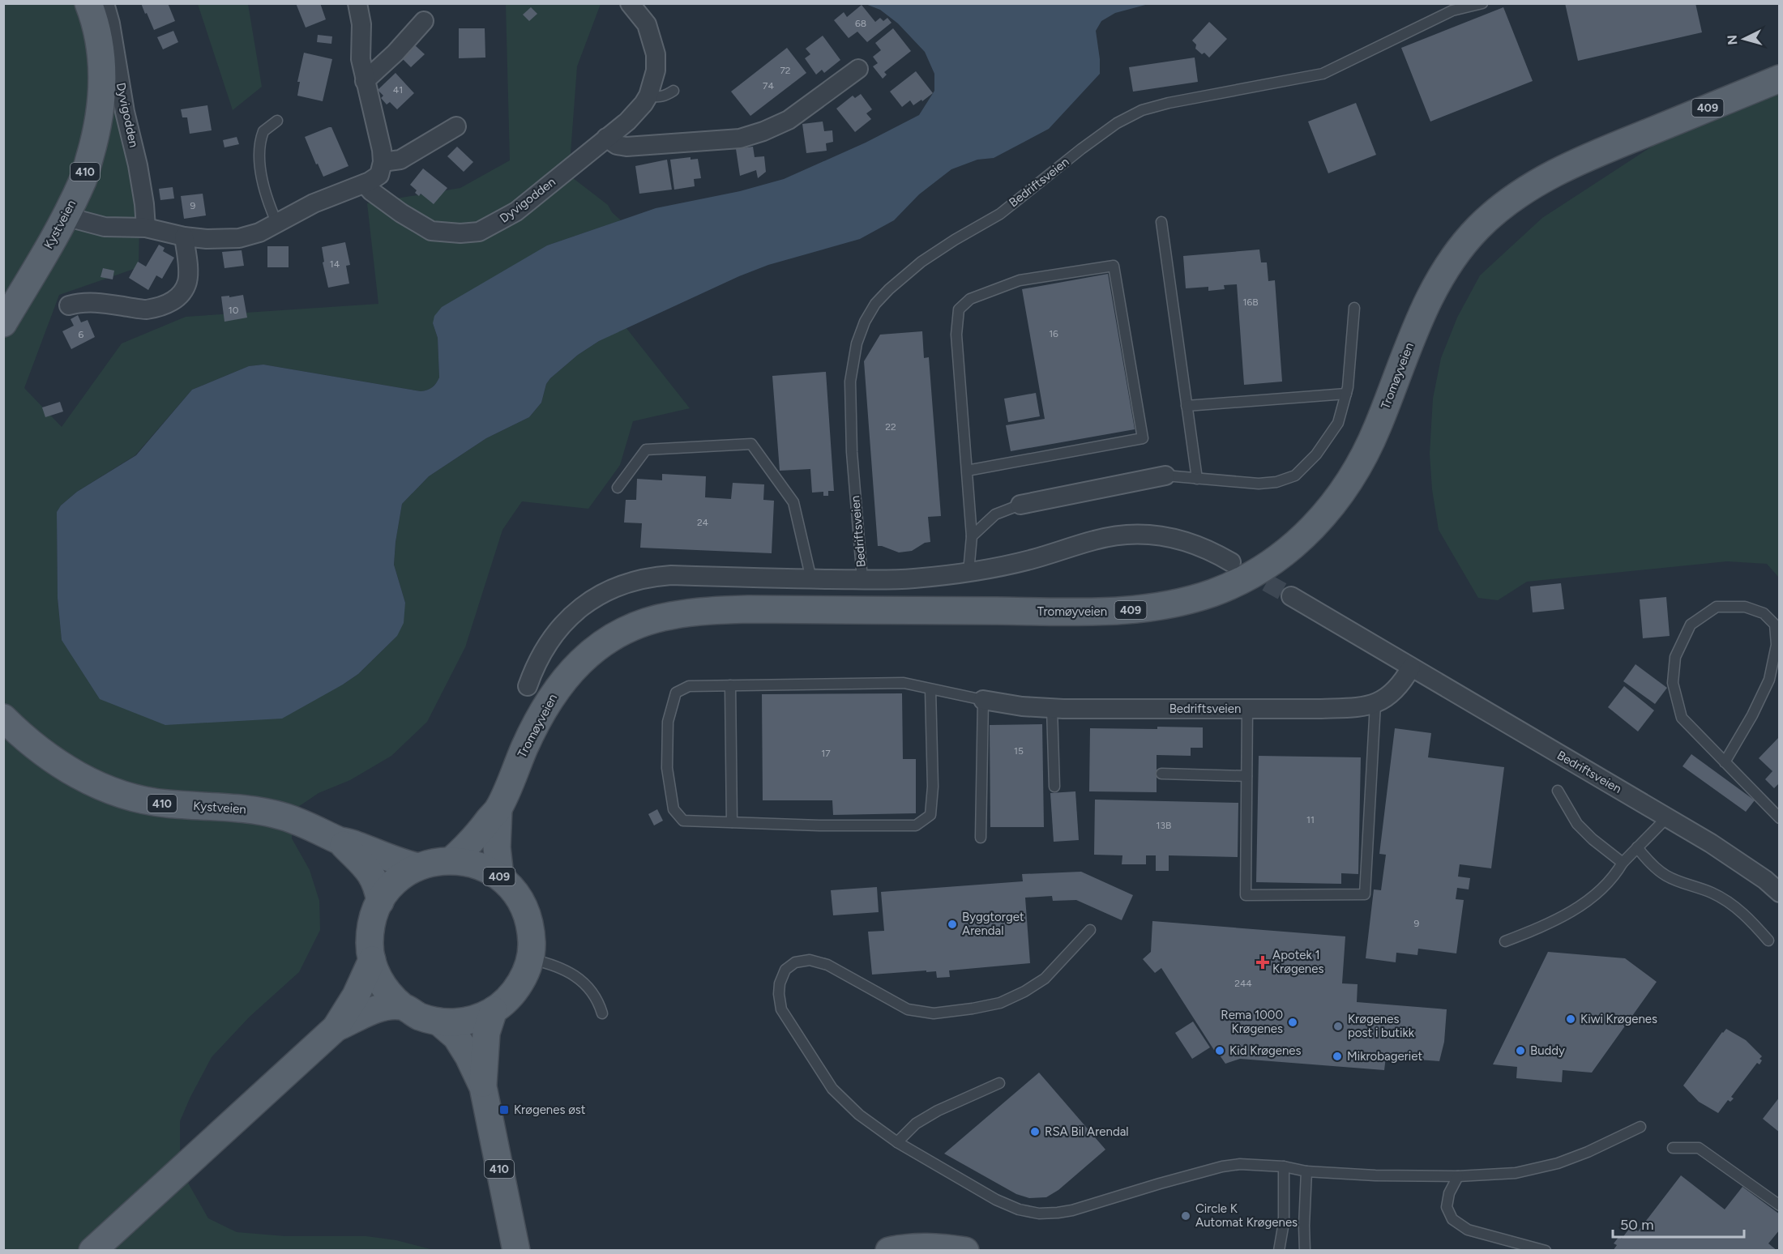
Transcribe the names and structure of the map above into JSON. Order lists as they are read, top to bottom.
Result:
{
  "streets": {
    "main road": [
      "409",
      "410",
      "Kystveien",
      "Tromøyveien"
    ],
    "street": ["Dyvigodden", "Bedriftsveien"]
  },
  "crossings": [
    ["409", "410"],
    ["409", "Kystveien"],
    ["409", "Tromøyveien"],
    ["410", "Kystveien"],
    ["410", "Tromøyveien"],
    ["Kystveien", "Tromøyveien"]
  ],
  "places": {
    "other": [
      "Byggtorget Arendal",
      "Kiwi Krøgenes",
      "Rema 1000 Krøgenes",
      "Krøgenes post i butikk",
      "Kid Krøgenes",
      "Buddy",
      "Mikrobageriet",
      "RSA Bil Arendal",
      "Circle K Automat Krøgenes"
    ],
    "health": ["Apotek 1 Krøgenes"],
    "transit": ["Krøgenes øst"]
  },
  "house_numbers": [
    "68",
    "72",
    "74",
    "41",
    "9",
    "14",
    "16B",
    "10",
    "16",
    "6",
    "22",
    "24",
    "15",
    "17",
    "11",
    "13B",
    "9",
    "244"
  ],
  "scale_bar": "50 m",
  "north": "left"
}
